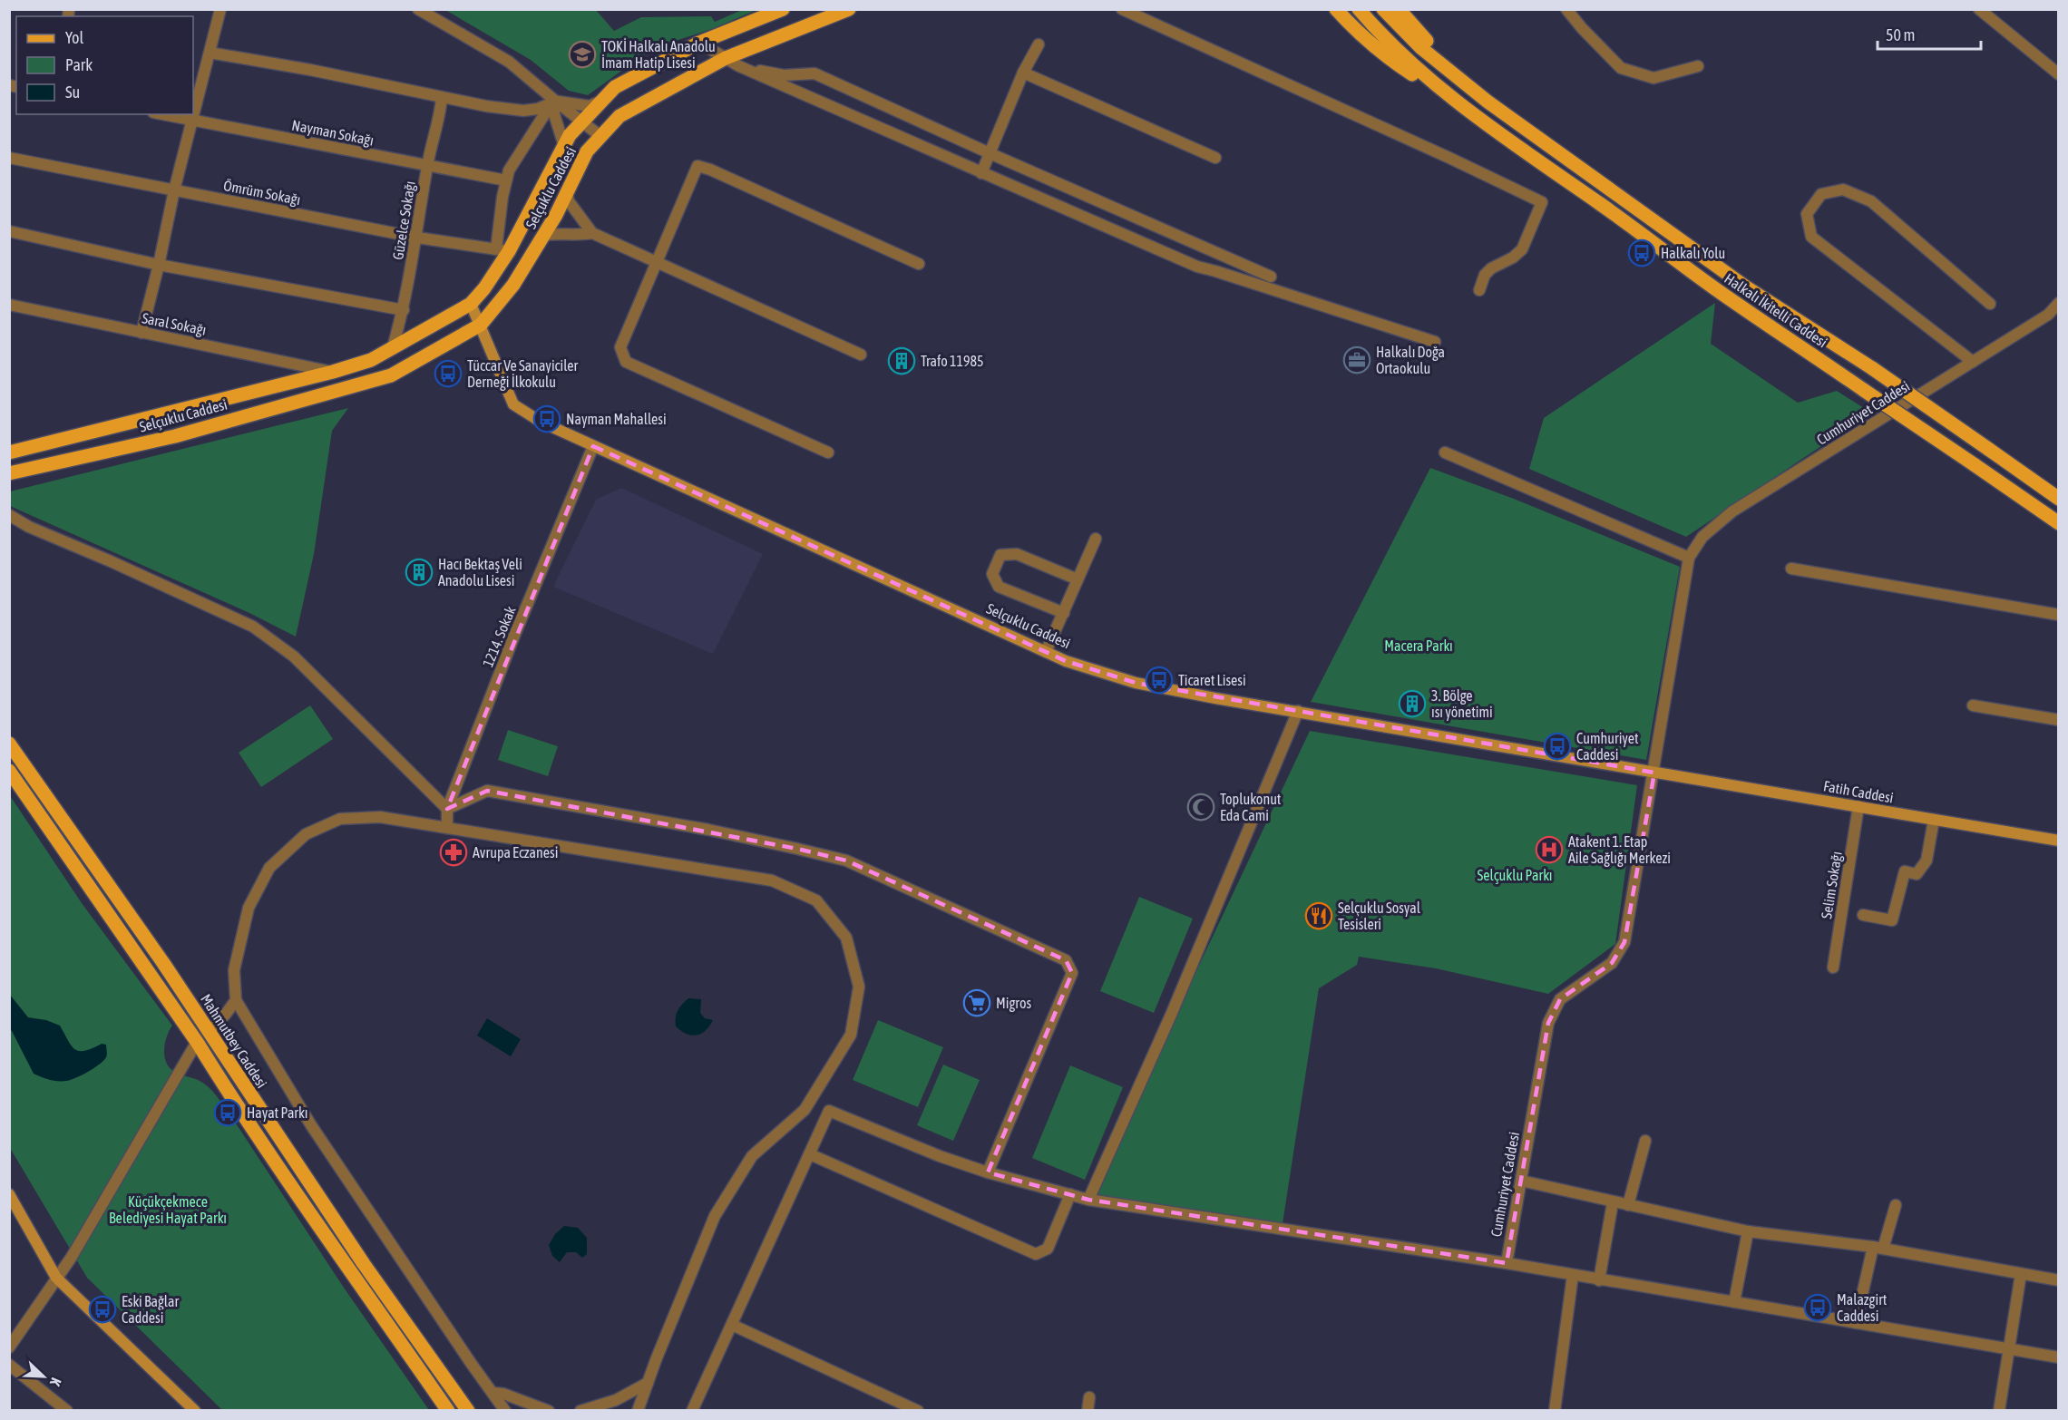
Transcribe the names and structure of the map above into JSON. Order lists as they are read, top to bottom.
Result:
{
  "streets": {
    "main road": ["Selçuklu Caddesi", "Halkalı İkitelli Caddesi", "Mahmutbey Caddesi"],
    "street": [
      "Nayman Sokağı",
      "Ömrüm Sokağı",
      "Güzelce Sokağı",
      "Saral Sokağı",
      "Cumhuriyet Caddesi",
      "1214. Sokak",
      "Fatih Caddesi",
      "Selim Sokağı"
    ]
  },
  "crossings": [
    ["Nayman Sokağı", "Güzelce Sokağı"],
    ["Selçuklu Caddesi", "Ömrüm Sokağı"],
    ["Selçuklu Caddesi", "Güzelce Sokağı"],
    ["Selçuklu Caddesi", "Saral Sokağı"],
    ["Selçuklu Caddesi", "Cumhuriyet Caddesi"],
    ["Selçuklu Caddesi", "1214. Sokak"],
    ["Selçuklu Caddesi", "Fatih Caddesi"],
    ["Ömrüm Sokağı", "Güzelce Sokağı"],
    ["Cumhuriyet Caddesi", "Fatih Caddesi"],
    ["Fatih Caddesi", "Selim Sokağı"]
  ],
  "parks": ["Macera Parkı", "Selçuklu Parkı", "Küçükçekmece Belediyesi Hayat Parkı"],
  "places": {
    "school or university": ["TOKİ Halkalı Anadolu İmam Hatip Lisesi"],
    "bus stop": [
      "Halkalı Yolu",
      "Tüccar Ve Sanayiciler Derneği İlkokulu",
      "Nayman Mahallesi",
      "Ticaret Lisesi",
      "Cumhuriyet Caddesi",
      "Hayat Parkı",
      "Malazgirt Caddesi",
      "Eski Bağlar Caddesi"
    ],
    "office": ["Halkalı Doğa Ortaokulu"],
    "building": ["Trafo 11985", "Hacı Bektaş Veli Anadolu Lisesi", "3. Bölge ısı yönetimi"],
    "mosque": ["Toplukonut Eda Cami"],
    "hospital": ["Atakent 1. Etap Aile Sağlığı Merkezi"],
    "pharmacy": ["Avrupa Eczanesi"],
    "restaurant": ["Selçuklu Sosyal Tesisleri"],
    "supermarket": ["Migros"]
  },
  "legend": ["Yol", "Park", "Su"],
  "scale_bar": "50 m",
  "north": "bottom right"
}
